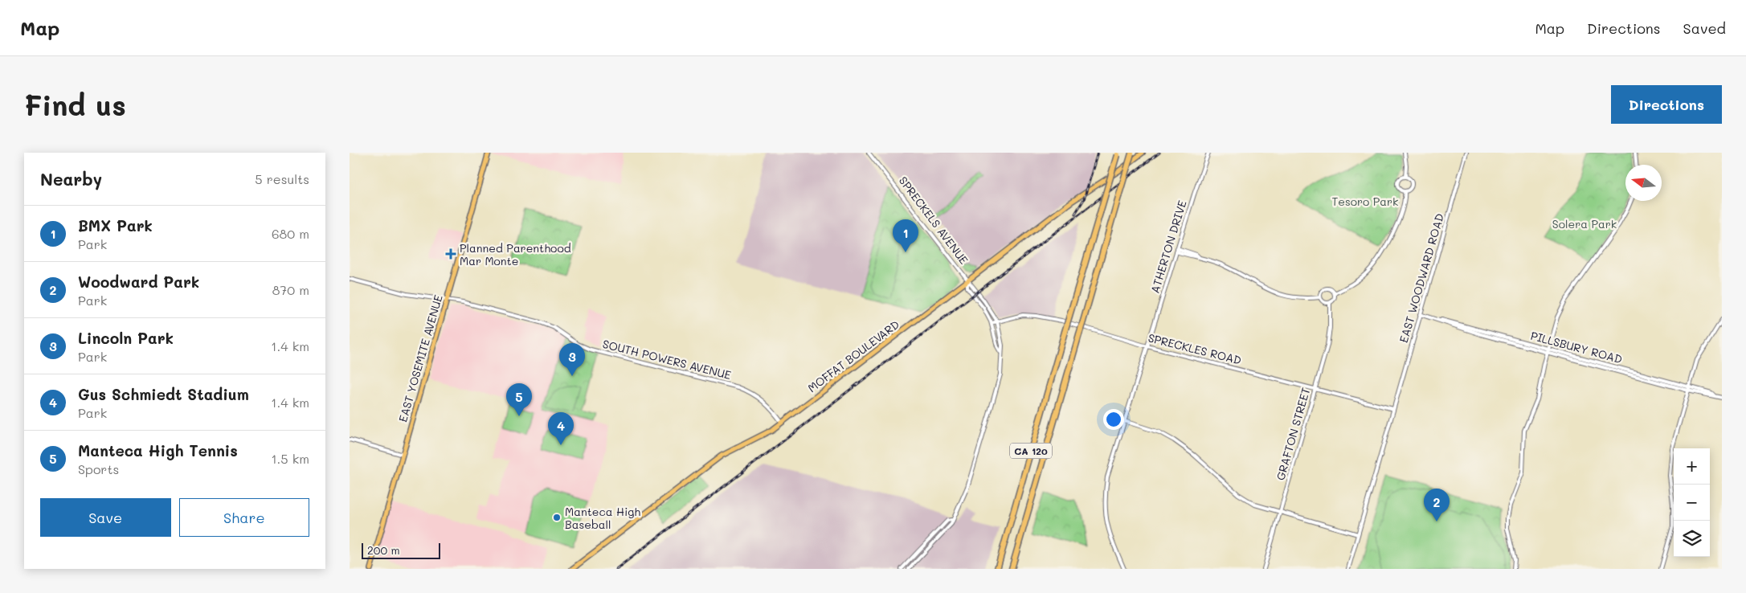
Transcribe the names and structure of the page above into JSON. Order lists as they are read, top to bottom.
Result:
{
  "streets": {
    "highway": ["CA 120"],
    "main road": ["MOFFAT BOULEVARD", "EAST YOSEMITE AVENUE"],
    "street": [
      "SPRECKELS AVENUE",
      "ATHERTON DRIVE",
      "EAST WOODWARD ROAD",
      "PILLSBURY ROAD",
      "SPRECKLES ROAD",
      "SOUTH POWERS AVENUE",
      "GRAFTON STREET"
    ]
  },
  "crossings": [
    ["SPRECKELS AVENUE", "MOFFAT BOULEVARD"],
    ["ATHERTON DRIVE", "SPRECKLES ROAD"],
    ["EAST WOODWARD ROAD", "PILLSBURY ROAD"],
    ["EAST WOODWARD ROAD", "SPRECKLES ROAD"],
    ["SPRECKLES ROAD", "GRAFTON STREET"],
    ["MOFFAT BOULEVARD", "SOUTH POWERS AVENUE"],
    ["EAST YOSEMITE AVENUE", "SOUTH POWERS AVENUE"]
  ],
  "parks": ["Tesoro Park", "Solera Park"],
  "places": {
    "health": ["Planned Parenthood Mar Monte"],
    "other": ["Manteca High Baseball"]
  },
  "scale_bar": "200 m",
  "north": "left",
  "page": {
    "header": "Map",
    "nav": ["Map", "Directions", "Saved"],
    "buttons": [
      "Directions",
      ["Save", "Share"]
    ],
    "title": "Find us",
    "heading": ["Nearby", "5 results"],
    "list": [
      {
        "mark": "1",
        "name": "BMX Park",
        "note": "Park",
        "value": "680 m"
      },
      {
        "mark": "2",
        "name": "Woodward Park",
        "note": "Park",
        "value": "870 m"
      },
      {
        "mark": "3",
        "name": "Lincoln Park",
        "note": "Park",
        "value": "1.4 km"
      },
      {
        "mark": "4",
        "name": "Gus Schmiedt Stadium",
        "note": "Park",
        "value": "1.4 km"
      },
      {
        "mark": "5",
        "name": "Manteca High Tennis",
        "note": "Sports",
        "value": "1.5 km"
      }
    ],
    "pins": [
      "1",
      "3",
      "5",
      "4",
      "2"
    ],
    "map_buttons": ["+", "−"],
    "scale": "200 m"
  }
}
